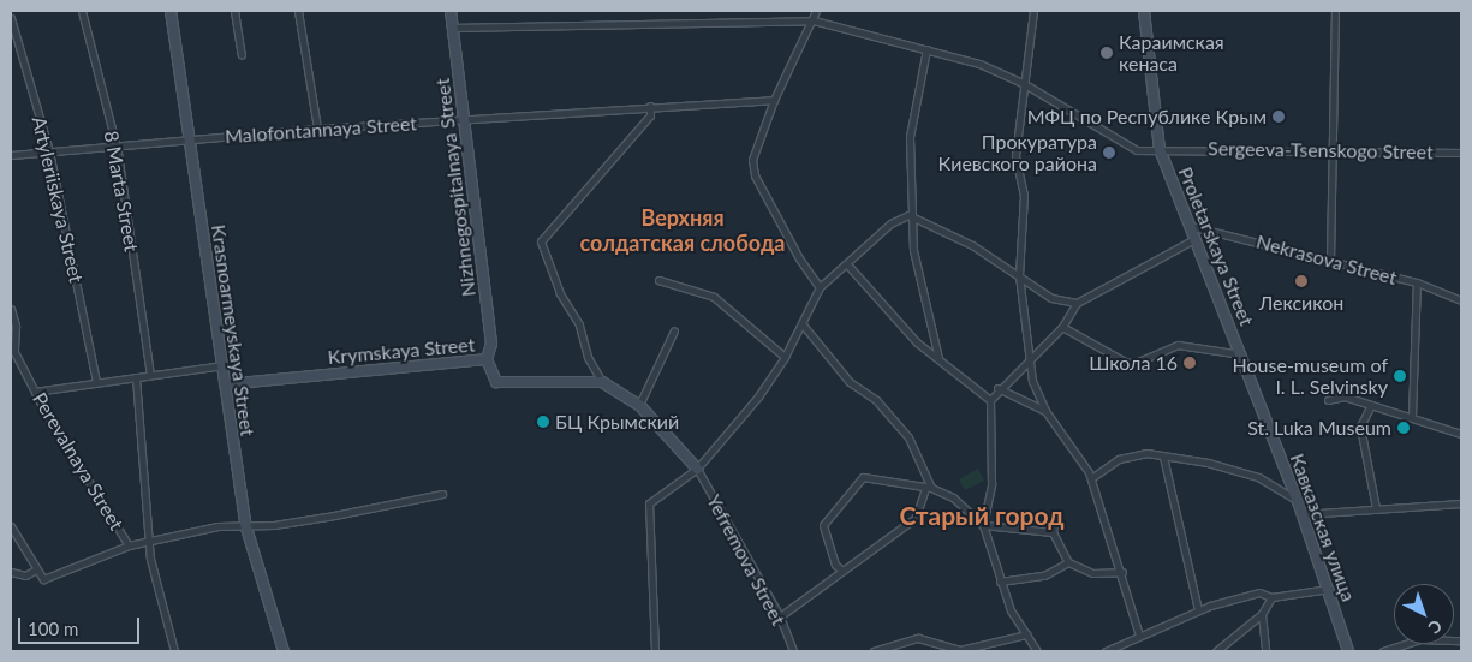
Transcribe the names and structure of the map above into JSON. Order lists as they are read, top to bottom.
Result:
{
  "streets": {
    "main road": [
      "Nizhnegospitalnaya Street",
      "Proletarskaya Street",
      "Krasnoarmeyskaya Street",
      "Krymskaya Street",
      "Кавказская улица"
    ],
    "street": [
      "Malofontannaya Street",
      "Sergeeva-Tsenskogo Street",
      "8 Marta Street",
      "Artyleriiskaya Street",
      "Nekrasova Street",
      "Perevalnaya Street",
      "Yefremova Street"
    ]
  },
  "crossings": [
    ["Malofontannaya Street", "Nizhnegospitalnaya Street"],
    ["Malofontannaya Street", "8 Marta Street"],
    ["Malofontannaya Street", "Artyleriiskaya Street"],
    ["Malofontannaya Street", "Krasnoarmeyskaya Street"],
    ["Sergeeva-Tsenskogo Street", "Nizhnegospitalnaya Street"],
    ["Sergeeva-Tsenskogo Street", "Proletarskaya Street"],
    ["Nizhnegospitalnaya Street", "Krymskaya Street"],
    ["Proletarskaya Street", "Nekrasova Street"],
    ["Proletarskaya Street", "Кавказская улица"],
    ["Krasnoarmeyskaya Street", "Krymskaya Street"]
  ],
  "districts": ["Верхняя солдатская слобода", "Старый город"],
  "places": [
    "Караимская кенаса",
    "МФЦ по Республике Крым",
    "Прокуратура Киевского района",
    "Лексикон",
    "Школа 16",
    "House-museum of I. L. Selvinsky",
    "БЦ Крымский",
    "St. Luka Museum"
  ],
  "scale_bar": "100 m",
  "north": "bottom right"
}
